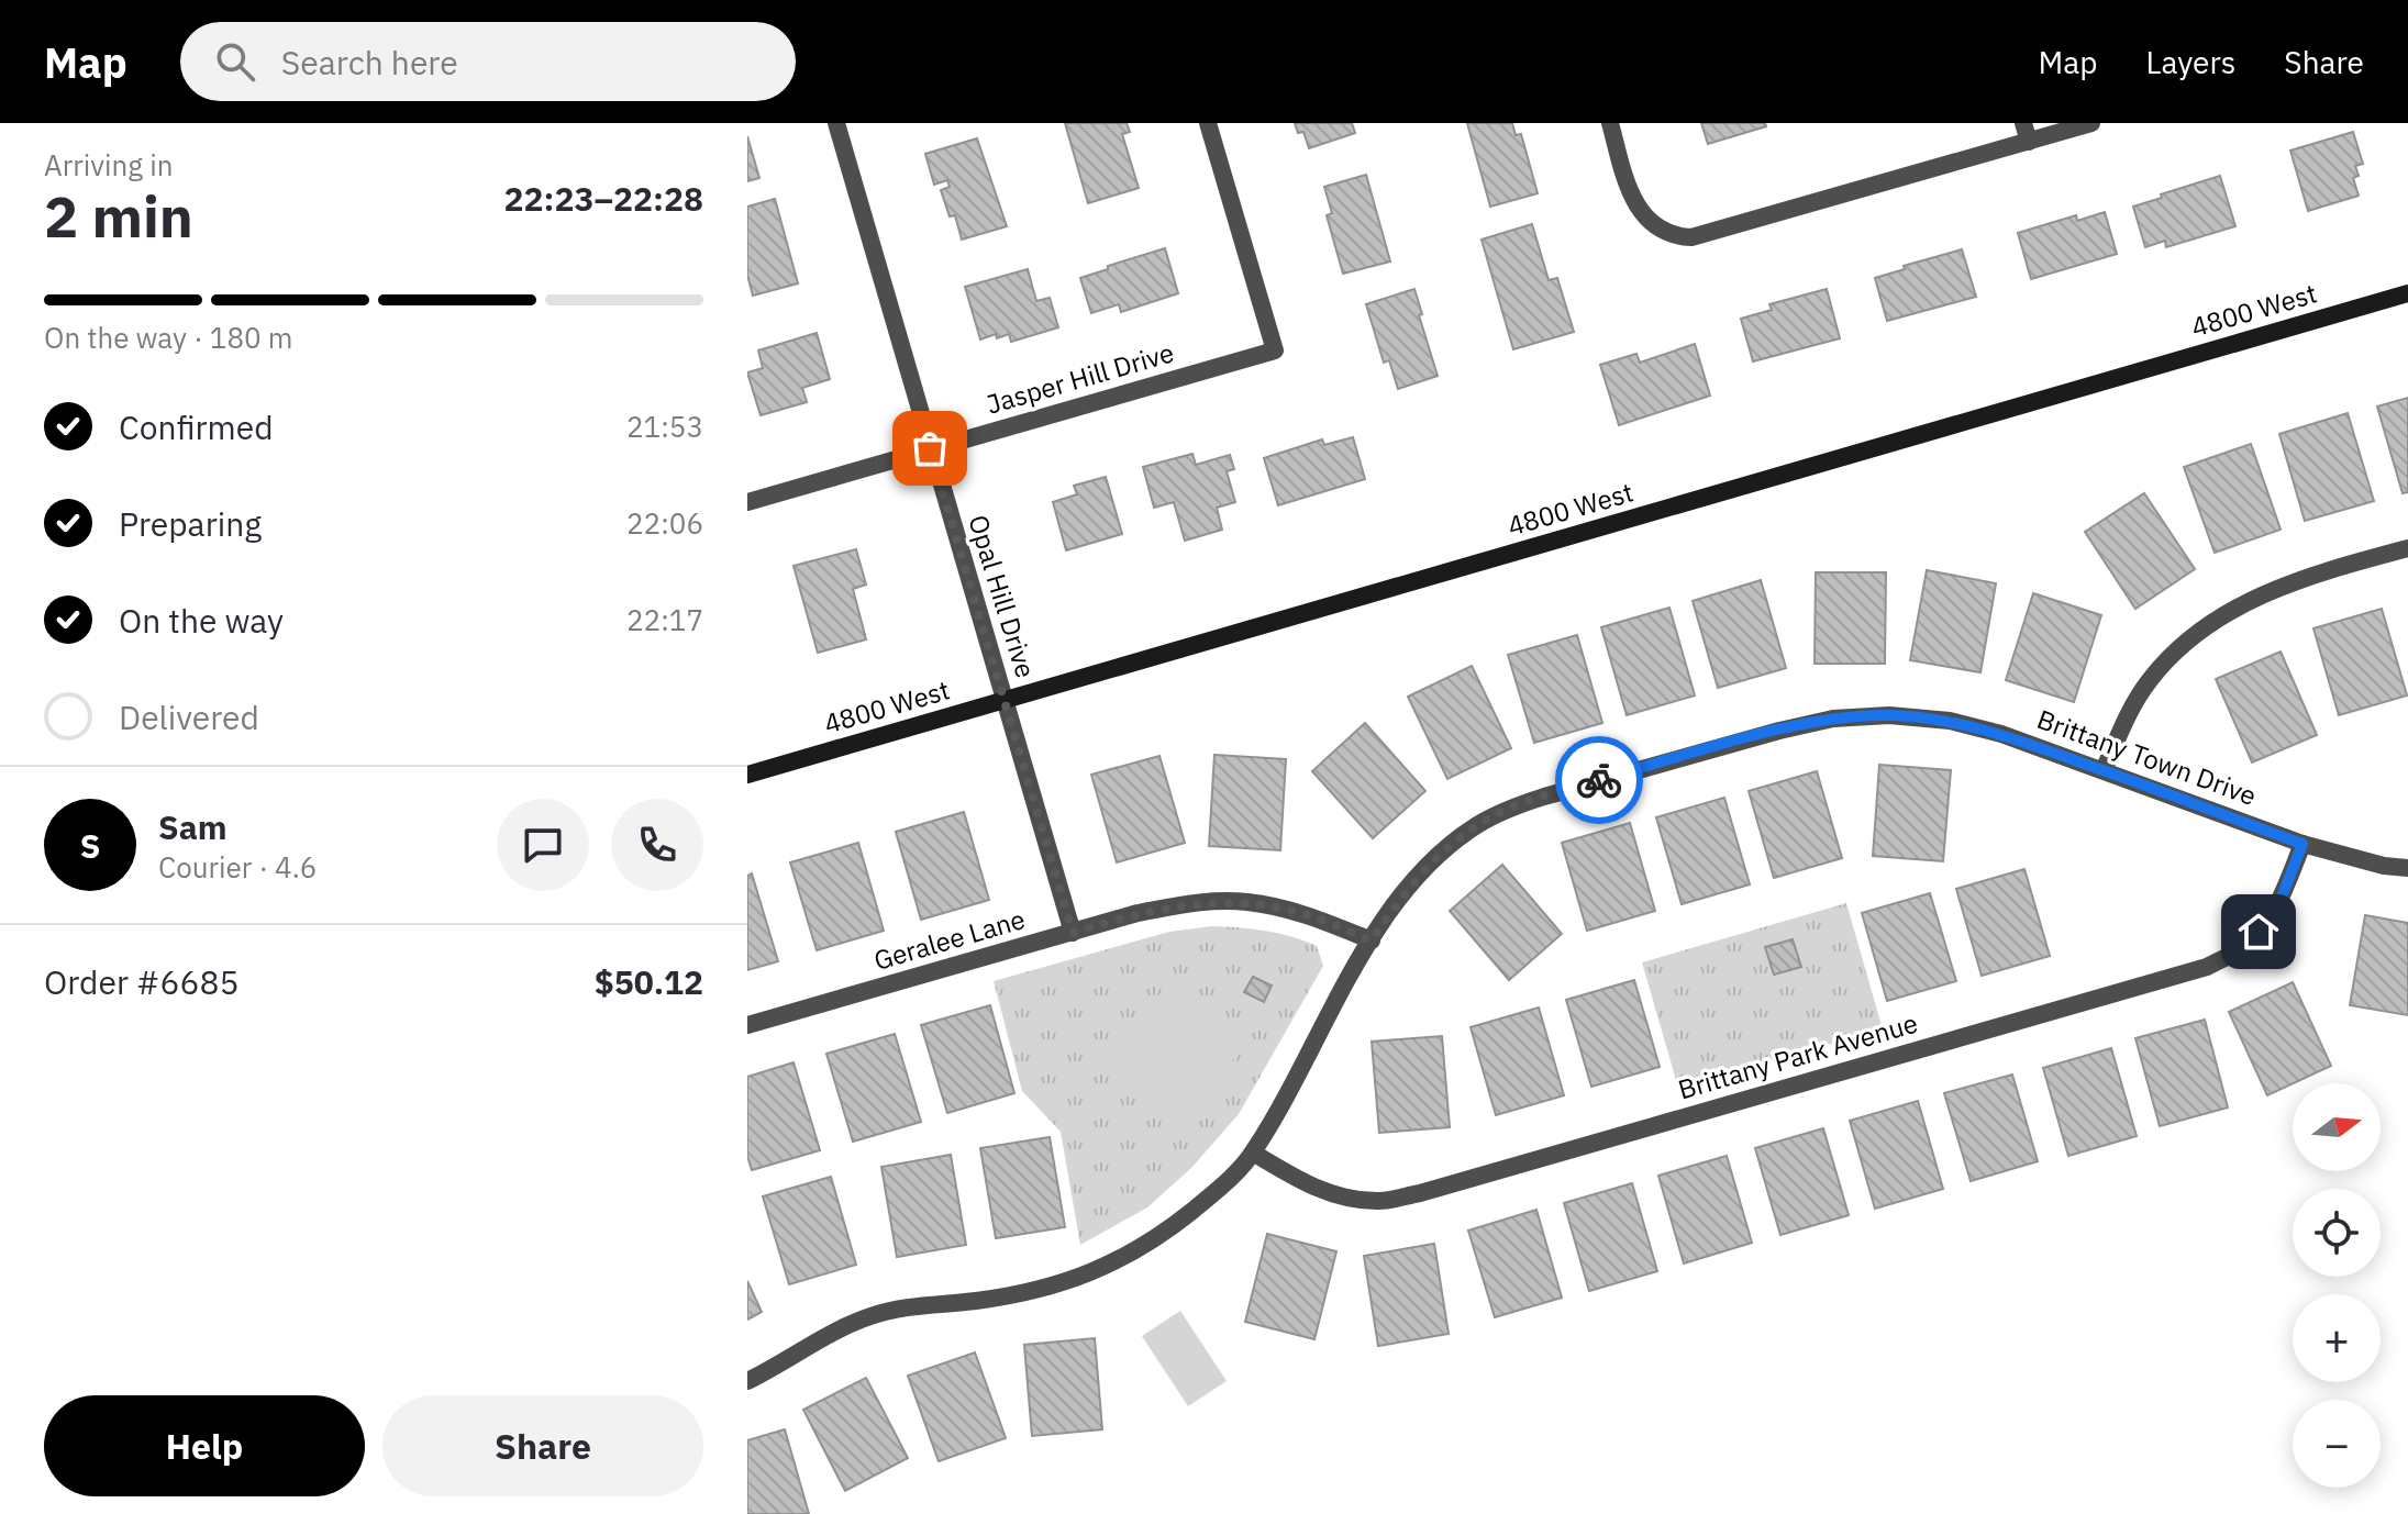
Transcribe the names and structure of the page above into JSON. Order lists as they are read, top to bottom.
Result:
{
  "streets": {
    "main road": ["4800 West"],
    "street": [
      "Jasper Hill Drive",
      "Opal Hill Drive",
      "Brittany Town Drive",
      "Geralee Lane",
      "Brittany Park Avenue"
    ]
  },
  "crossings": [
    ["4800 West", "Opal Hill Drive"],
    ["Jasper Hill Drive", "Opal Hill Drive"],
    ["Opal Hill Drive", "Geralee Lane"],
    ["Brittany Town Drive", "Geralee Lane"],
    ["Brittany Town Drive", "Brittany Park Avenue"]
  ],
  "north": "right",
  "page": {
    "header": "Map",
    "search": "Search here",
    "nav": ["Map", "Layers", "Share"],
    "heading": ["2 min", "Arriving in", "22:23–22:28"],
    "panel": [
      "Sam",
      "Courier · 4.6",
      "Order #6685",
      "$50.12"
    ],
    "bar": "On the way · 180 m",
    "list": [
      ["Confirmed", "21:53"],
      ["Preparing", "22:06"],
      ["On the way", "22:17"],
      "Delivered"
    ],
    "round": "S",
    "map_buttons": ["+", "−"],
    "buttons": ["Help", "Share"]
  }
}
